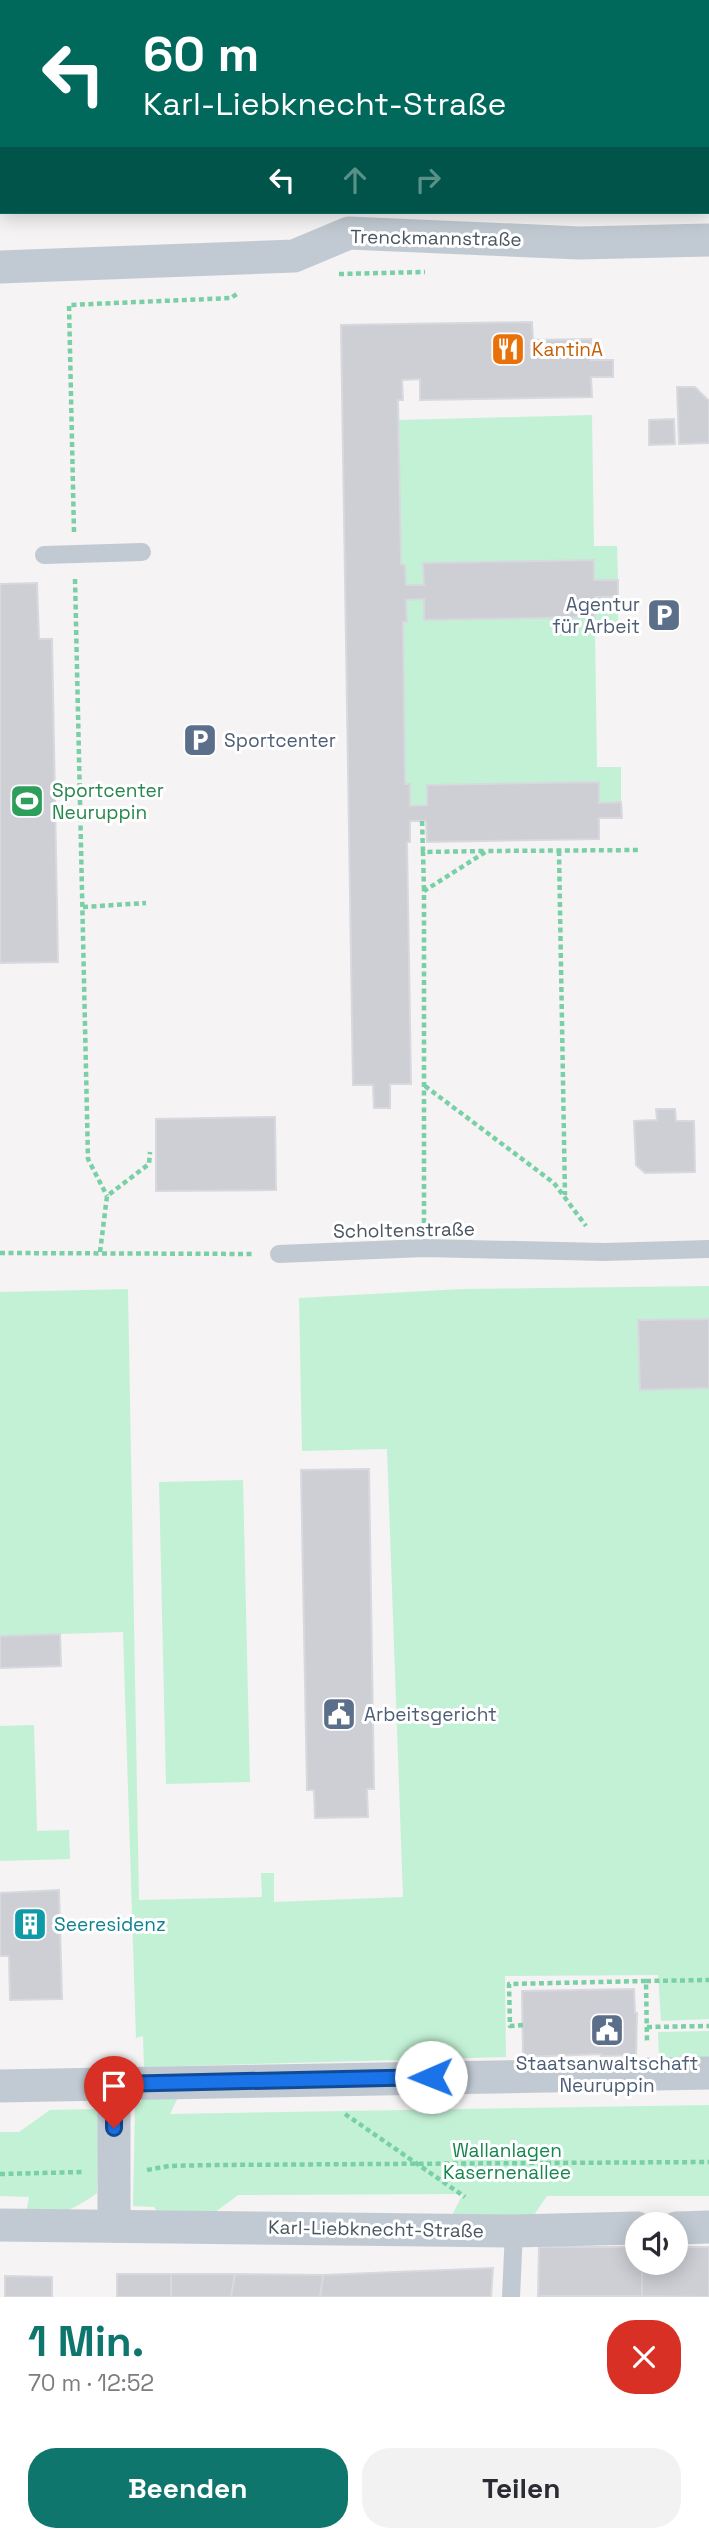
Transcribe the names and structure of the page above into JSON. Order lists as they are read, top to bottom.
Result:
{
  "streets": {
    "street": ["Trenckmannstraße", "Karl-Liebknecht-Straße"],
    "lane": ["Scholtenstraße"]
  },
  "parks": ["Wallanlagen Kasernenallee"],
  "places": {
    "restaurant": ["KantinA"],
    "parking": ["Agentur für Arbeit", "Sportcenter"],
    "sports": ["Sportcenter Neuruppin"],
    "public building": ["Arbeitsgericht", "Staatsanwaltschaft Neuruppin"],
    "building": ["Seeresidenz"]
  },
  "page": {
    "turn": ["60 m", "Karl-Liebknecht-Straße"],
    "heading": ["1 Min.", "70 m · 12:52"],
    "buttons": ["Beenden", "Teilen"]
  }
}
